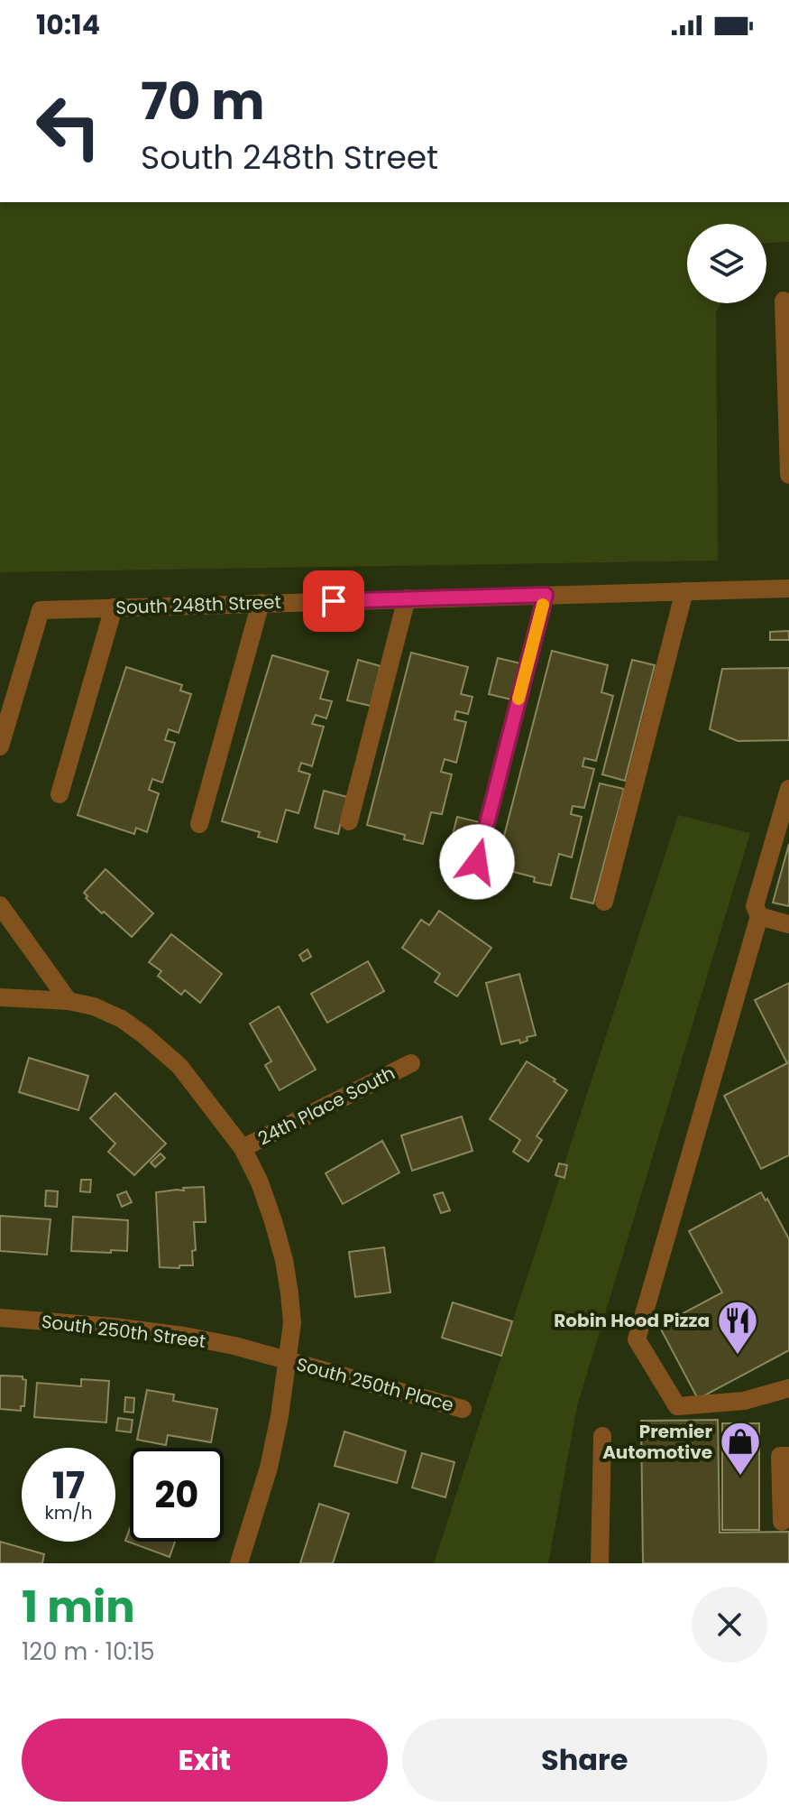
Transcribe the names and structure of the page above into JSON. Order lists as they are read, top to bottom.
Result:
{
  "streets": {
    "street": [
      "South 248th Street",
      "24th Place South",
      "South 250th Street",
      "South 250th Place"
    ]
  },
  "crossings": [
    ["24th Place South", "South 250th Street"],
    ["24th Place South", "South 250th Place"],
    ["South 250th Street", "South 250th Place"]
  ],
  "places": {
    "restaurant": ["Robin Hood Pizza"],
    "shop": ["Premier Automotive"]
  },
  "page": {
    "status": "10:14",
    "turn": ["70 m", "South 248th Street"],
    "speed": "17 km/h",
    "limit": "20",
    "heading": ["1 min", "120 m · 10:15"],
    "buttons": ["Exit", "Share"]
  }
}
